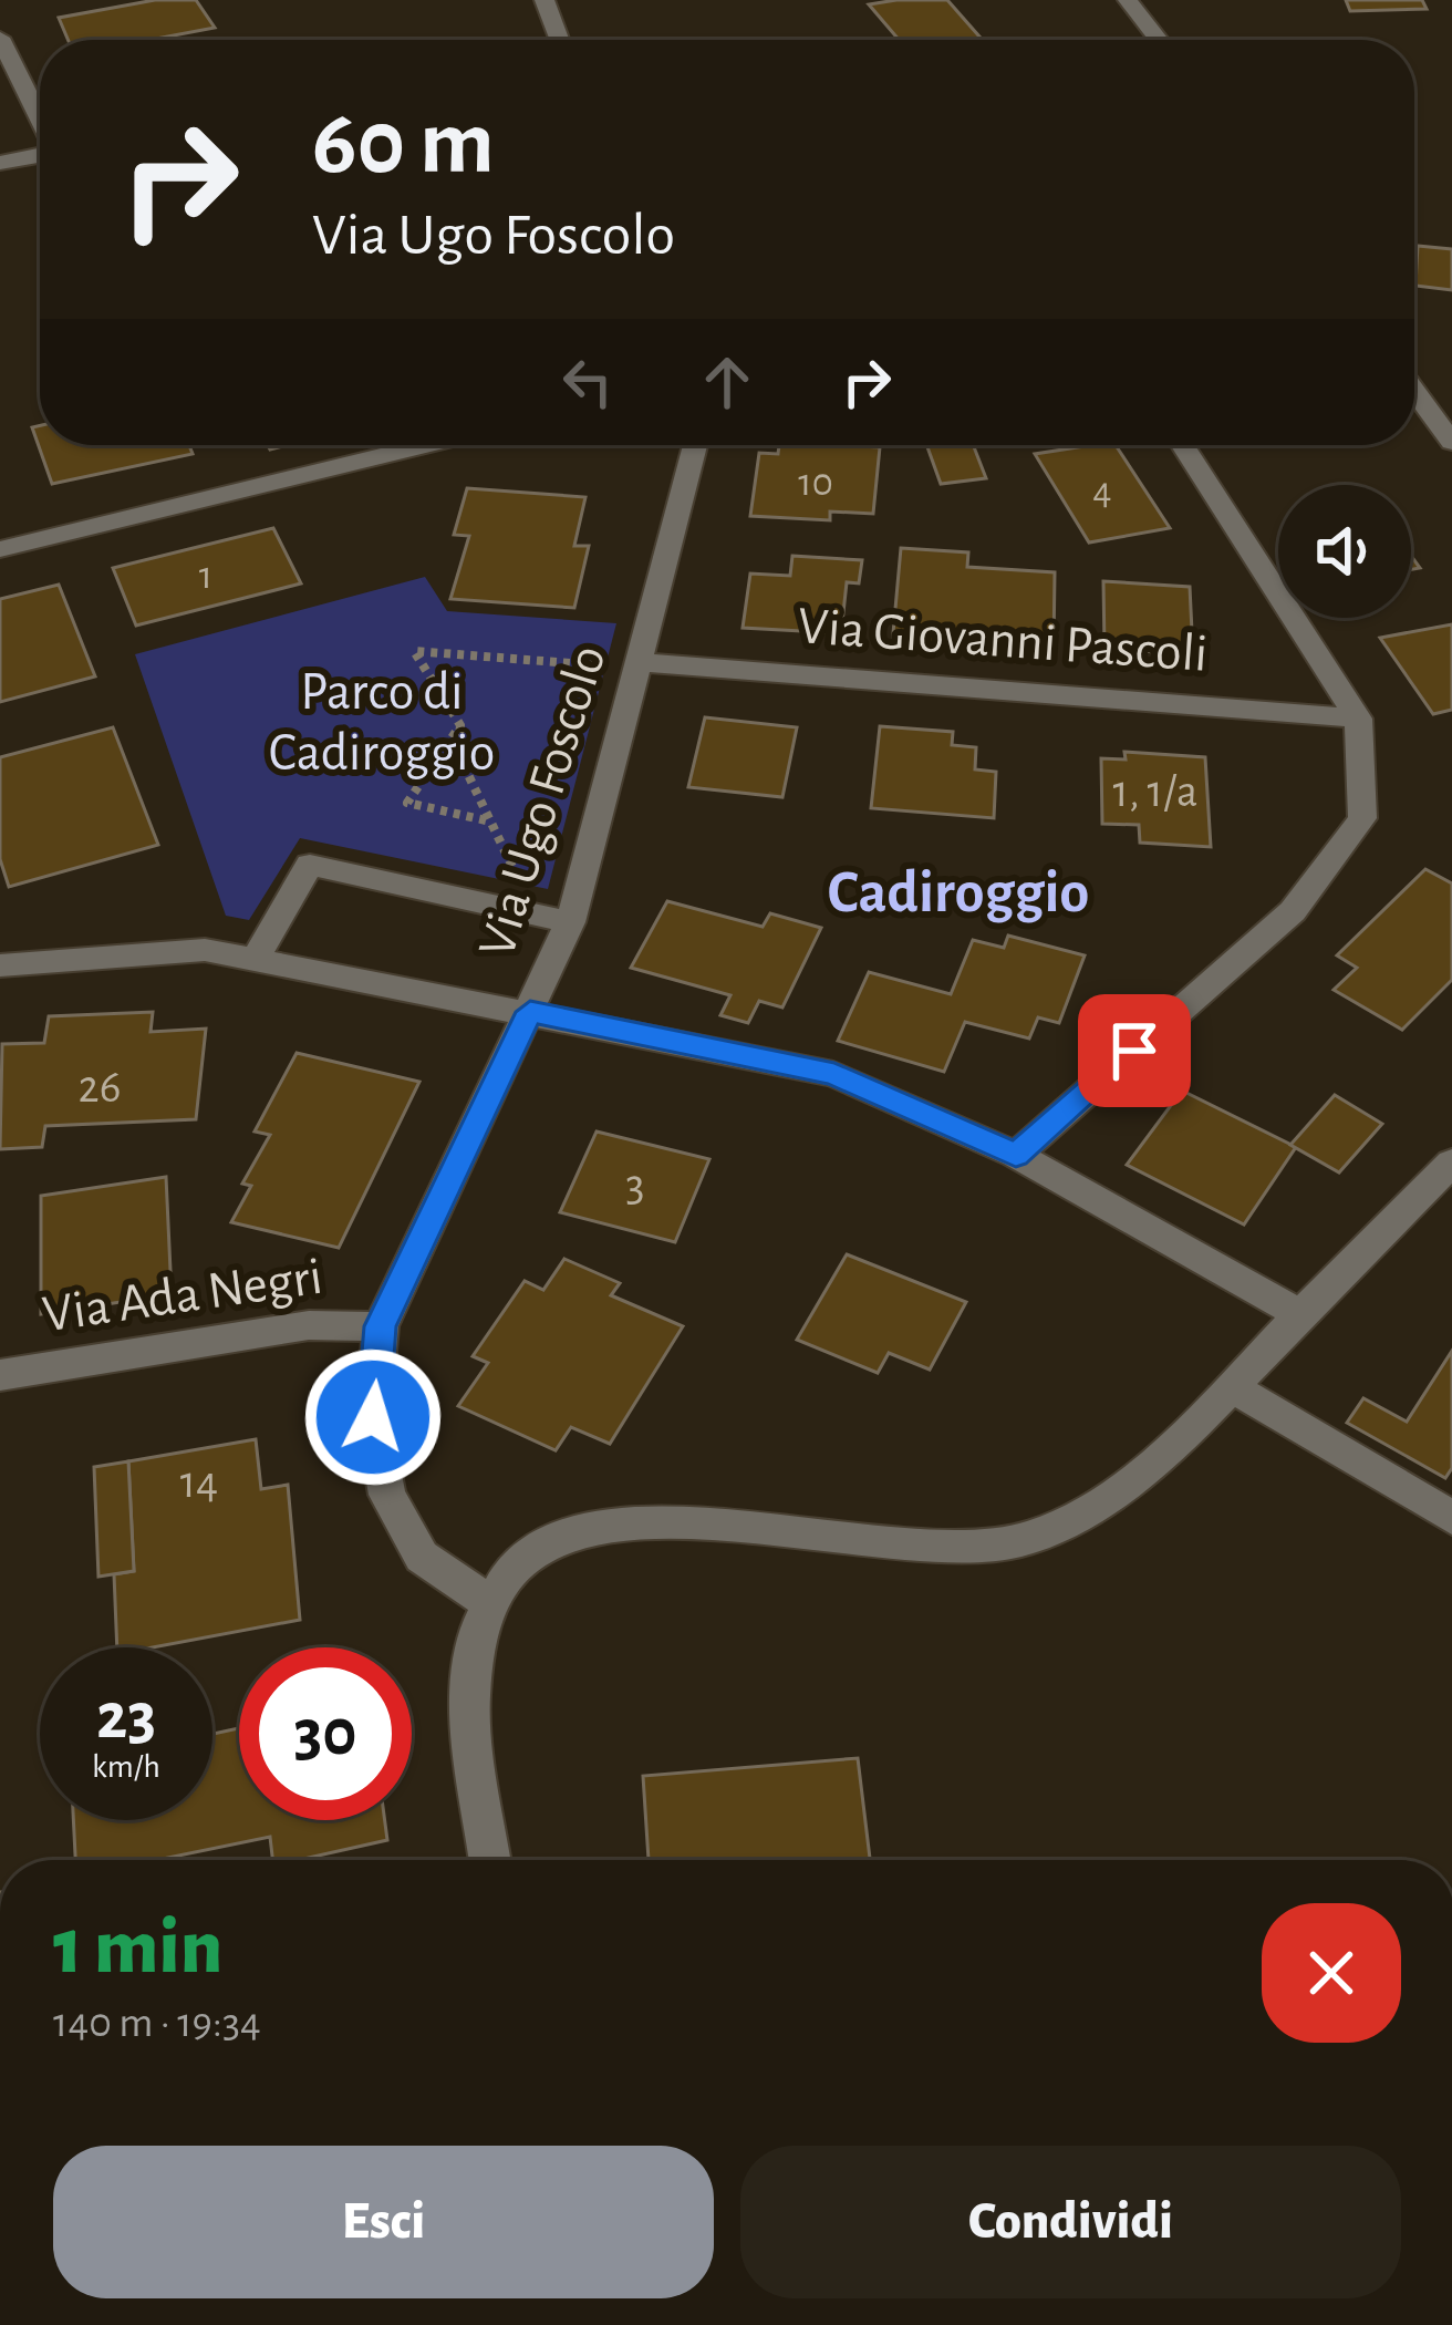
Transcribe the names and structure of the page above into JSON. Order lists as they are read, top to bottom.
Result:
{
  "streets": {
    "street": ["Via Giovanni Pascoli", "Via Ugo Foscolo", "Via Ada Negri"]
  },
  "crossings": [
    ["Via Giovanni Pascoli", "Via Ugo Foscolo"],
    ["Via Ugo Foscolo", "Via Ada Negri"]
  ],
  "districts": ["Cadiroggio"],
  "parks": ["Parco di Cadiroggio"],
  "house_numbers": [
    "10",
    "4",
    "1",
    "1, 1/a",
    "26",
    "3",
    "14"
  ],
  "page": {
    "turn": ["60 m", "Via Ugo Foscolo"],
    "speed": "23 km/h",
    "limit": "30",
    "heading": ["1 min", "140 m · 19:34"],
    "buttons": ["Esci", "Condividi"]
  }
}
